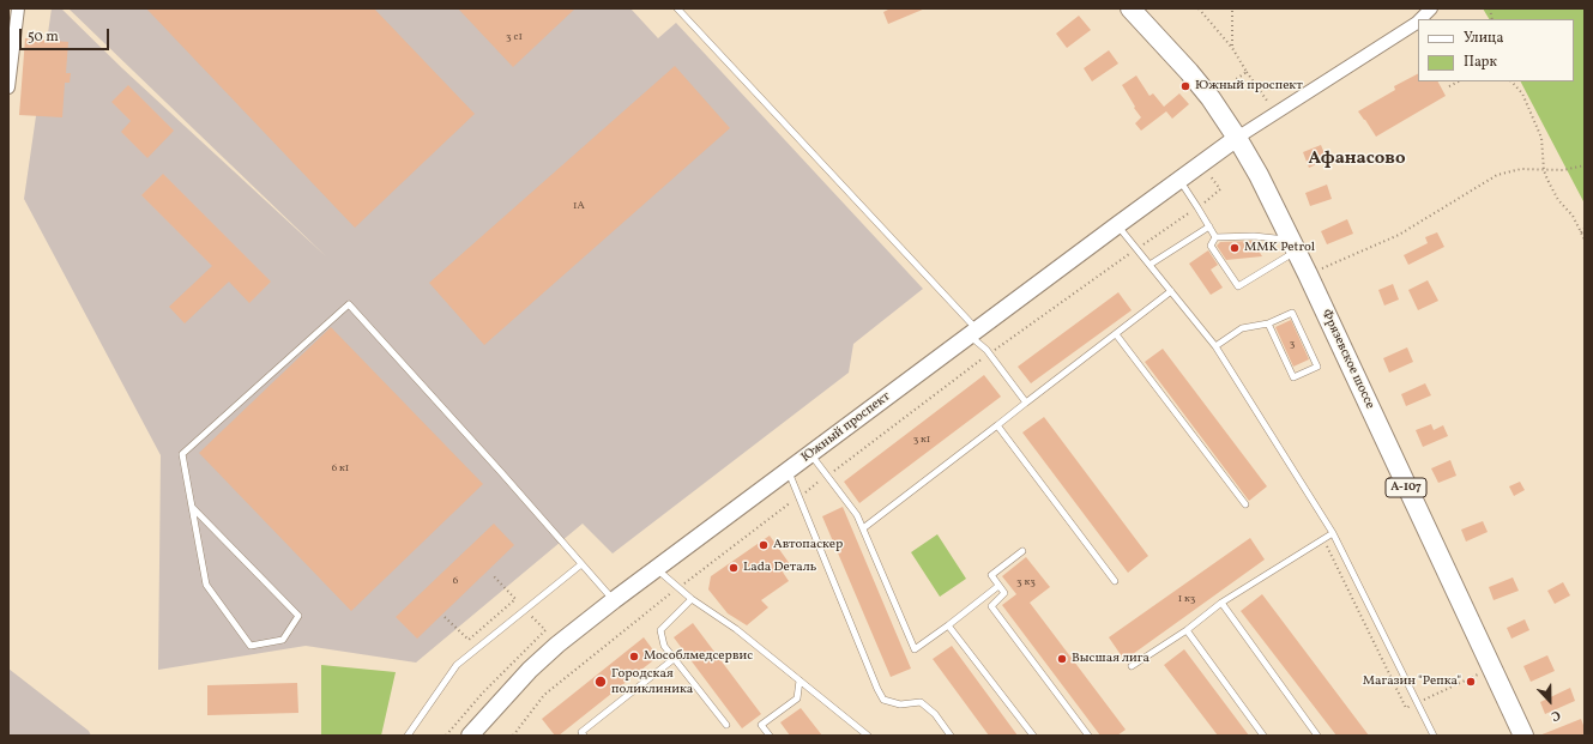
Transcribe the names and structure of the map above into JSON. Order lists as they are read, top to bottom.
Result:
{
  "streets": {
    "highway": ["Фрязевское шоссе", "А-107"],
    "main road": ["Южный проспект"]
  },
  "crossings": [
    ["Фрязевское шоссе", "Южный проспект"]
  ],
  "districts": ["Афанасово"],
  "places": [
    "Южный проспект",
    "MMK Petrol",
    "Автопаскер",
    "Lada Dеталь",
    "Мособлмедсервис",
    "Высшая лига",
    "Городская поликлиника",
    "Магазин \"Репка\""
  ],
  "house_numbers": [
    "3 с1",
    "1А",
    "3",
    "3 к1",
    "6 к1",
    "6",
    "3 к3",
    "1 к3"
  ],
  "legend": ["Улица", "Парк"],
  "scale_bar": "50 m",
  "north": "bottom"
}
